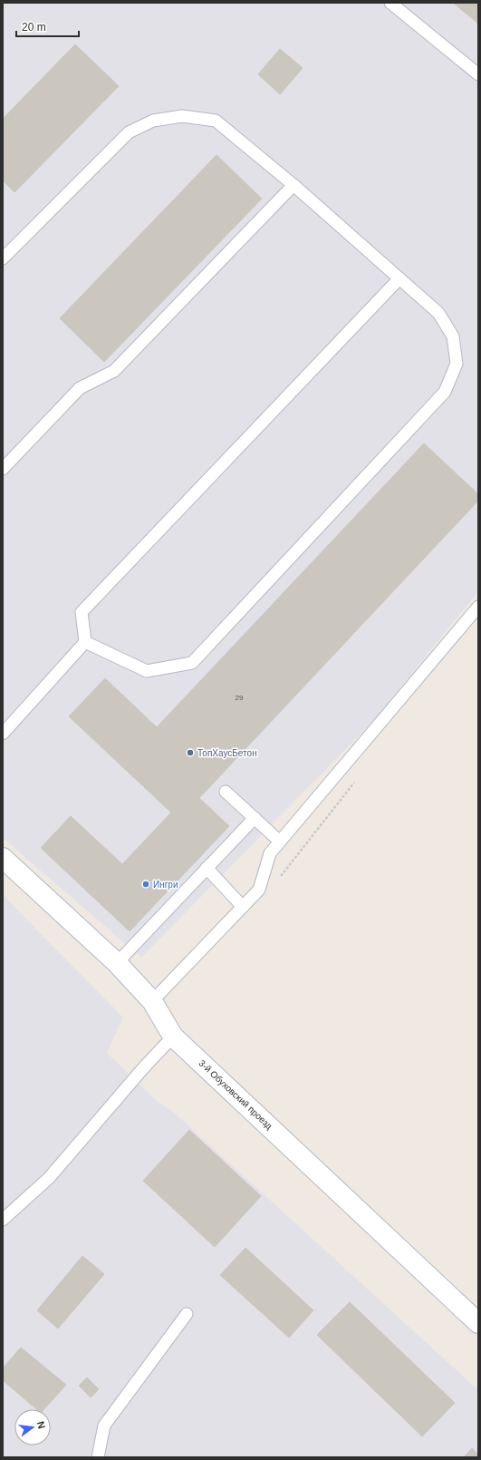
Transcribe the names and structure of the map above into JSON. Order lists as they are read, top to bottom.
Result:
{
  "streets": {
    "street": ["3-й Обуховский проезд"]
  },
  "places": ["ТопХаусБетон", "Ингри"],
  "house_numbers": ["29"],
  "scale_bar": "20 m",
  "north": "right"
}
